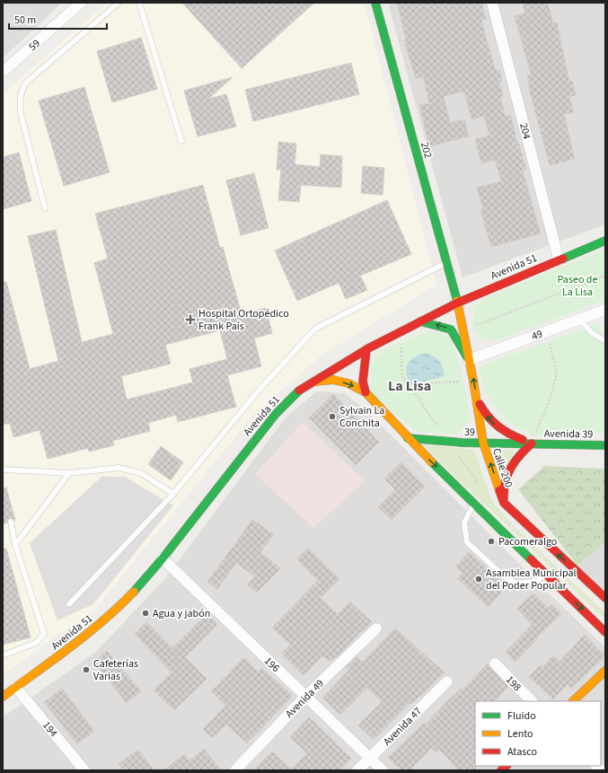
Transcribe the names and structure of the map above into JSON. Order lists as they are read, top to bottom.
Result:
{
  "streets": {
    "main road": [
      "202",
      "Avenida 51",
      "39",
      "Avenida 39",
      "Calle 200"
    ],
    "street": [
      "59",
      "204",
      "49",
      "196",
      "198",
      "Avenida 49",
      "Avenida 47",
      "194"
    ]
  },
  "crossings": [
    ["204", "Avenida 51"],
    ["202", "Avenida 51"],
    ["202", "Calle 200"],
    ["Avenida 51", "Calle 200"],
    ["Avenida 51", "196"],
    ["Avenida 51", "194"],
    ["49", "Calle 200"],
    ["39", "Avenida 39"],
    ["39", "Calle 200"],
    ["196", "Avenida 49"],
    ["196", "Avenida 47"]
  ],
  "districts": ["La Lisa"],
  "parks": ["Paseo de La Lisa"],
  "places": {
    "health": ["Hospital Ortopédico Frank País"],
    "other": [
      "Sylvain La Conchita",
      "Pacomeralgo",
      "Asamblea Municipal del Poder Popular",
      "Agua y jabón",
      "Cafeterías Varias"
    ]
  },
  "legend": ["Fluido", "Lento", "Atasco"],
  "scale_bar": "50 m"
}
